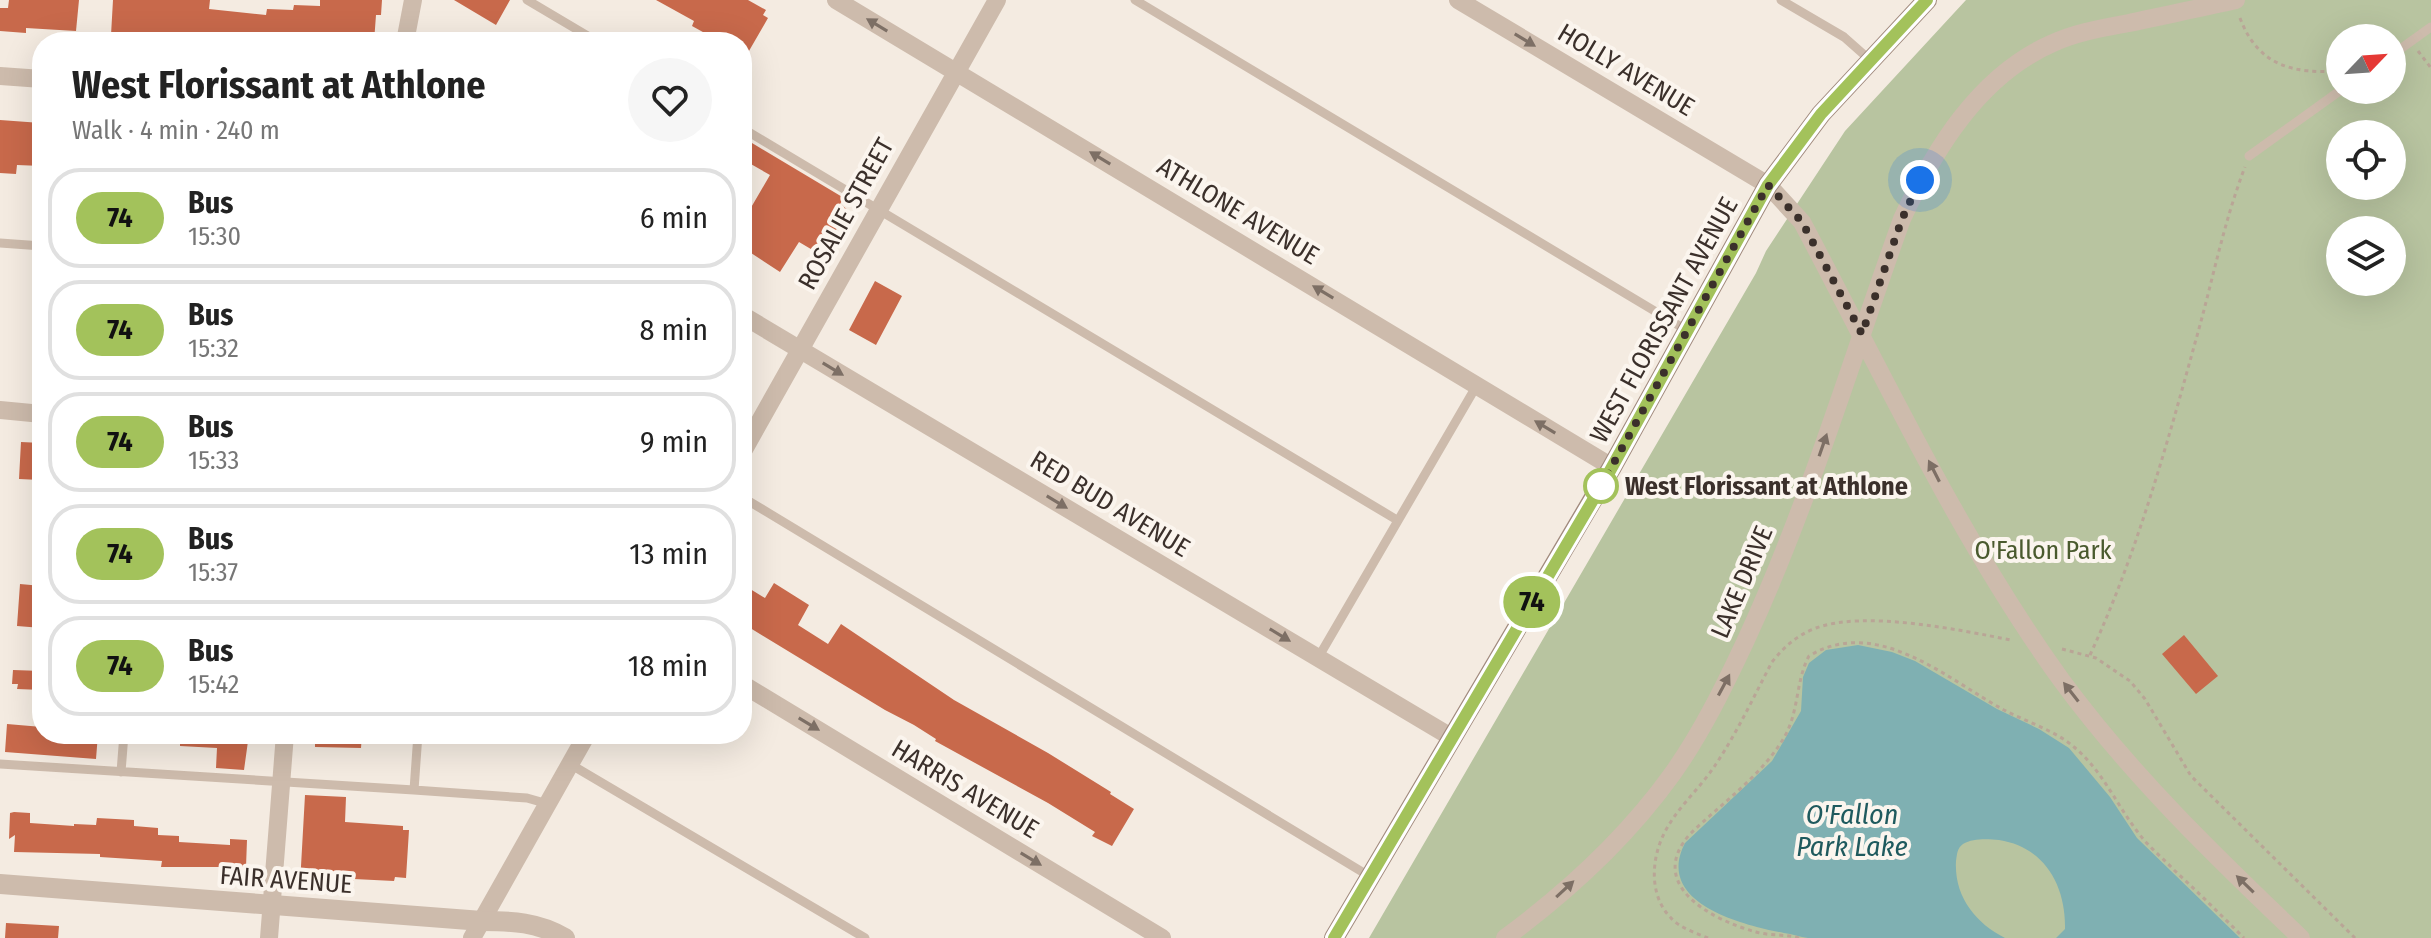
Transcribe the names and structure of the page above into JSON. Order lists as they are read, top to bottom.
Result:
{
  "streets": {
    "main road": ["WEST FLORISSANT AVENUE"],
    "street": [
      "HOLLY AVENUE",
      "ATHLONE AVENUE",
      "ROSALIE STREET",
      "RED BUD AVENUE",
      "LAKE DRIVE",
      "HARRIS AVENUE",
      "FAIR AVENUE"
    ]
  },
  "crossings": [
    ["HOLLY AVENUE", "WEST FLORISSANT AVENUE"],
    ["HOLLY AVENUE", "LAKE DRIVE"],
    ["ATHLONE AVENUE", "ROSALIE STREET"],
    ["ATHLONE AVENUE", "WEST FLORISSANT AVENUE"],
    ["ROSALIE STREET", "RED BUD AVENUE"],
    ["WEST FLORISSANT AVENUE", "RED BUD AVENUE"]
  ],
  "one_way": [
    "ATHLONE AVENUE",
    "RED BUD AVENUE",
    "LAKE DRIVE",
    "HARRIS AVENUE"
  ],
  "water": ["O'Fallon Park Lake"],
  "parks": ["O'Fallon Park"],
  "places": ["West Florissant at Athlone"],
  "lines": ["bus line 74"],
  "north": "top right",
  "page": {
    "on_map": "74",
    "heading": ["West Florissant at Athlone", "Walk · 4 min · 240 m"],
    "list": [
      {
        "mark": "74",
        "name": "Bus",
        "note": "15:30",
        "value": "6 min"
      },
      {
        "mark": "74",
        "name": "Bus",
        "note": "15:32",
        "value": "8 min"
      },
      {
        "mark": "74",
        "name": "Bus",
        "note": "15:33",
        "value": "9 min"
      },
      {
        "mark": "74",
        "name": "Bus",
        "note": "15:37",
        "value": "13 min"
      },
      {
        "mark": "74",
        "name": "Bus",
        "note": "15:42",
        "value": "18 min"
      }
    ]
  }
}
